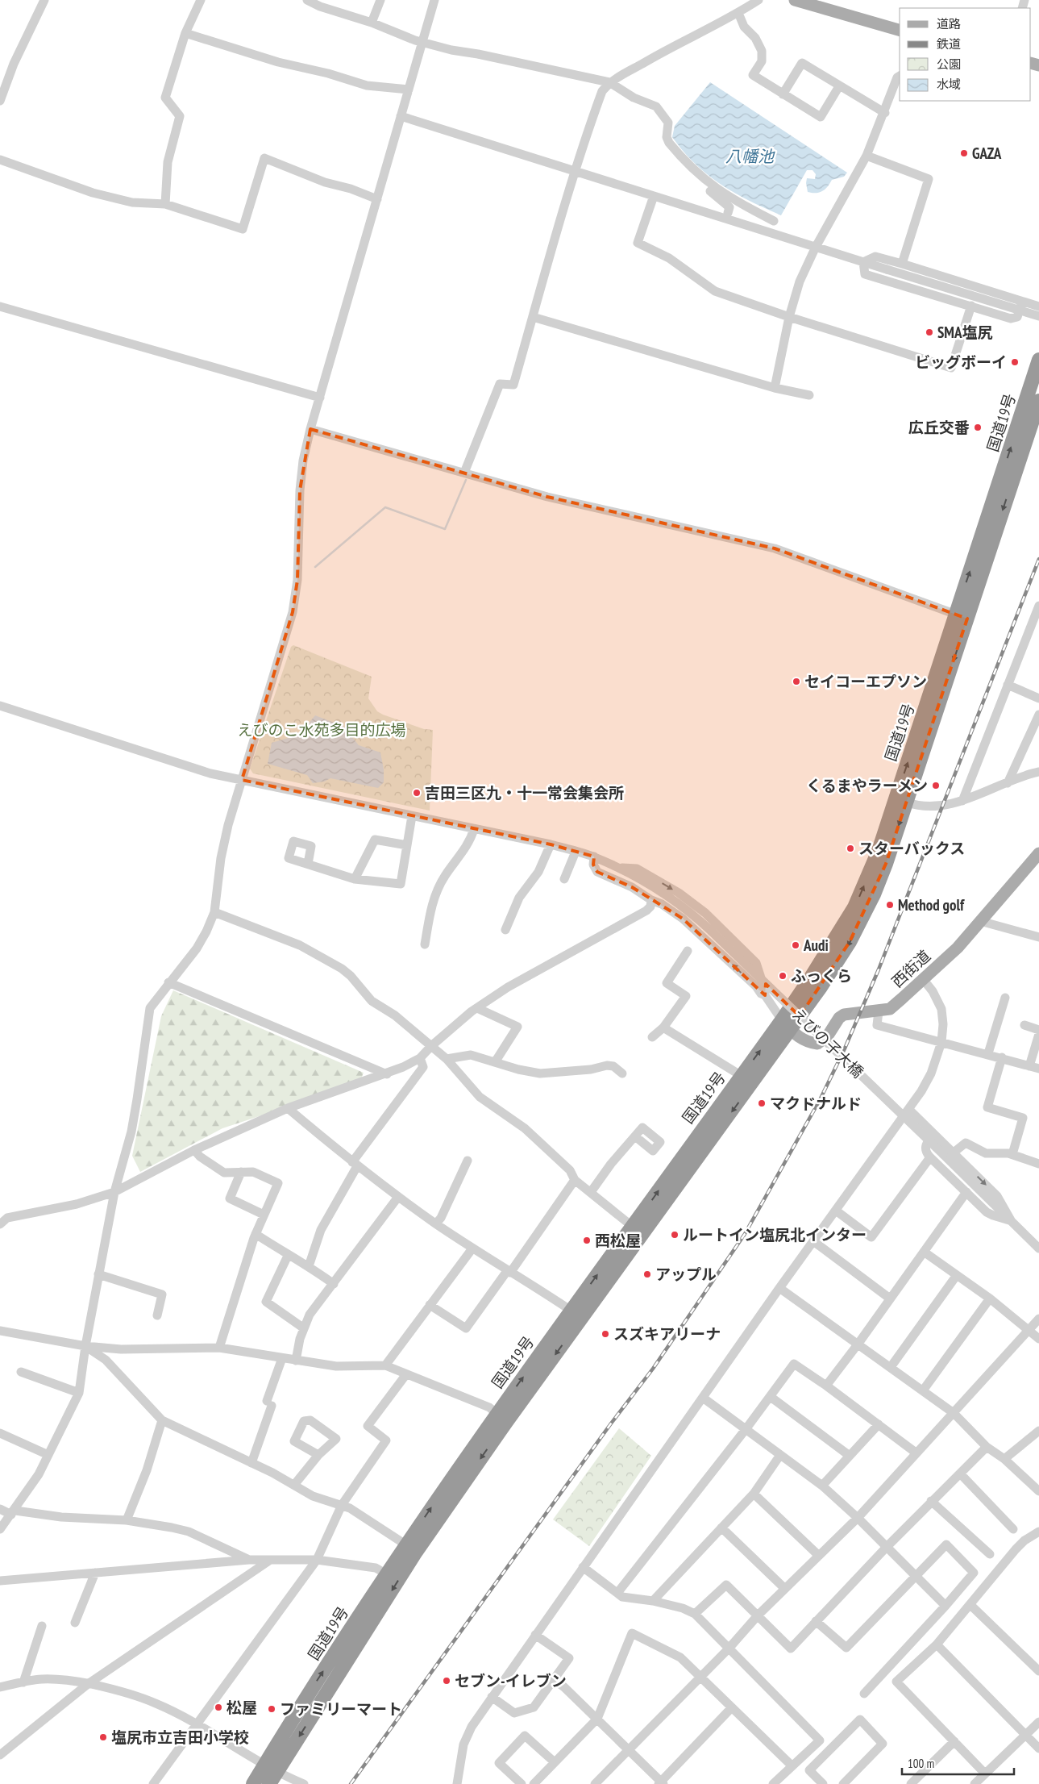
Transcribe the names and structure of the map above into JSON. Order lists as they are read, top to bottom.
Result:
{
  "streets": {
    "highway": ["国道19号"],
    "main road": ["西街道"],
    "street": ["えびの子大橋"]
  },
  "crossings": [
    ["国道19号", "西街道"]
  ],
  "water": ["八幡池"],
  "parks": ["えびのこ水苑多目的広場"],
  "places": [
    "GAZA",
    "SMA塩尻",
    "ビッグボーイ",
    "広丘交番",
    "セイコーエプソン",
    "くるまやラーメン",
    "吉田三区九・十一常会集会所",
    "スターバックス",
    "Method golf",
    "Audi",
    "ふっくら",
    "マクドナルド",
    "ルートイン塩尻北インター",
    "西松屋",
    "アップル",
    "スズキアリーナ",
    "セブン-イレブン",
    "松屋",
    "ファミリーマート",
    "塩尻市立吉田小学校"
  ],
  "legend": [
    "道路",
    "鉄道",
    "公園",
    "水域"
  ],
  "scale_bar": "100 m"
}
